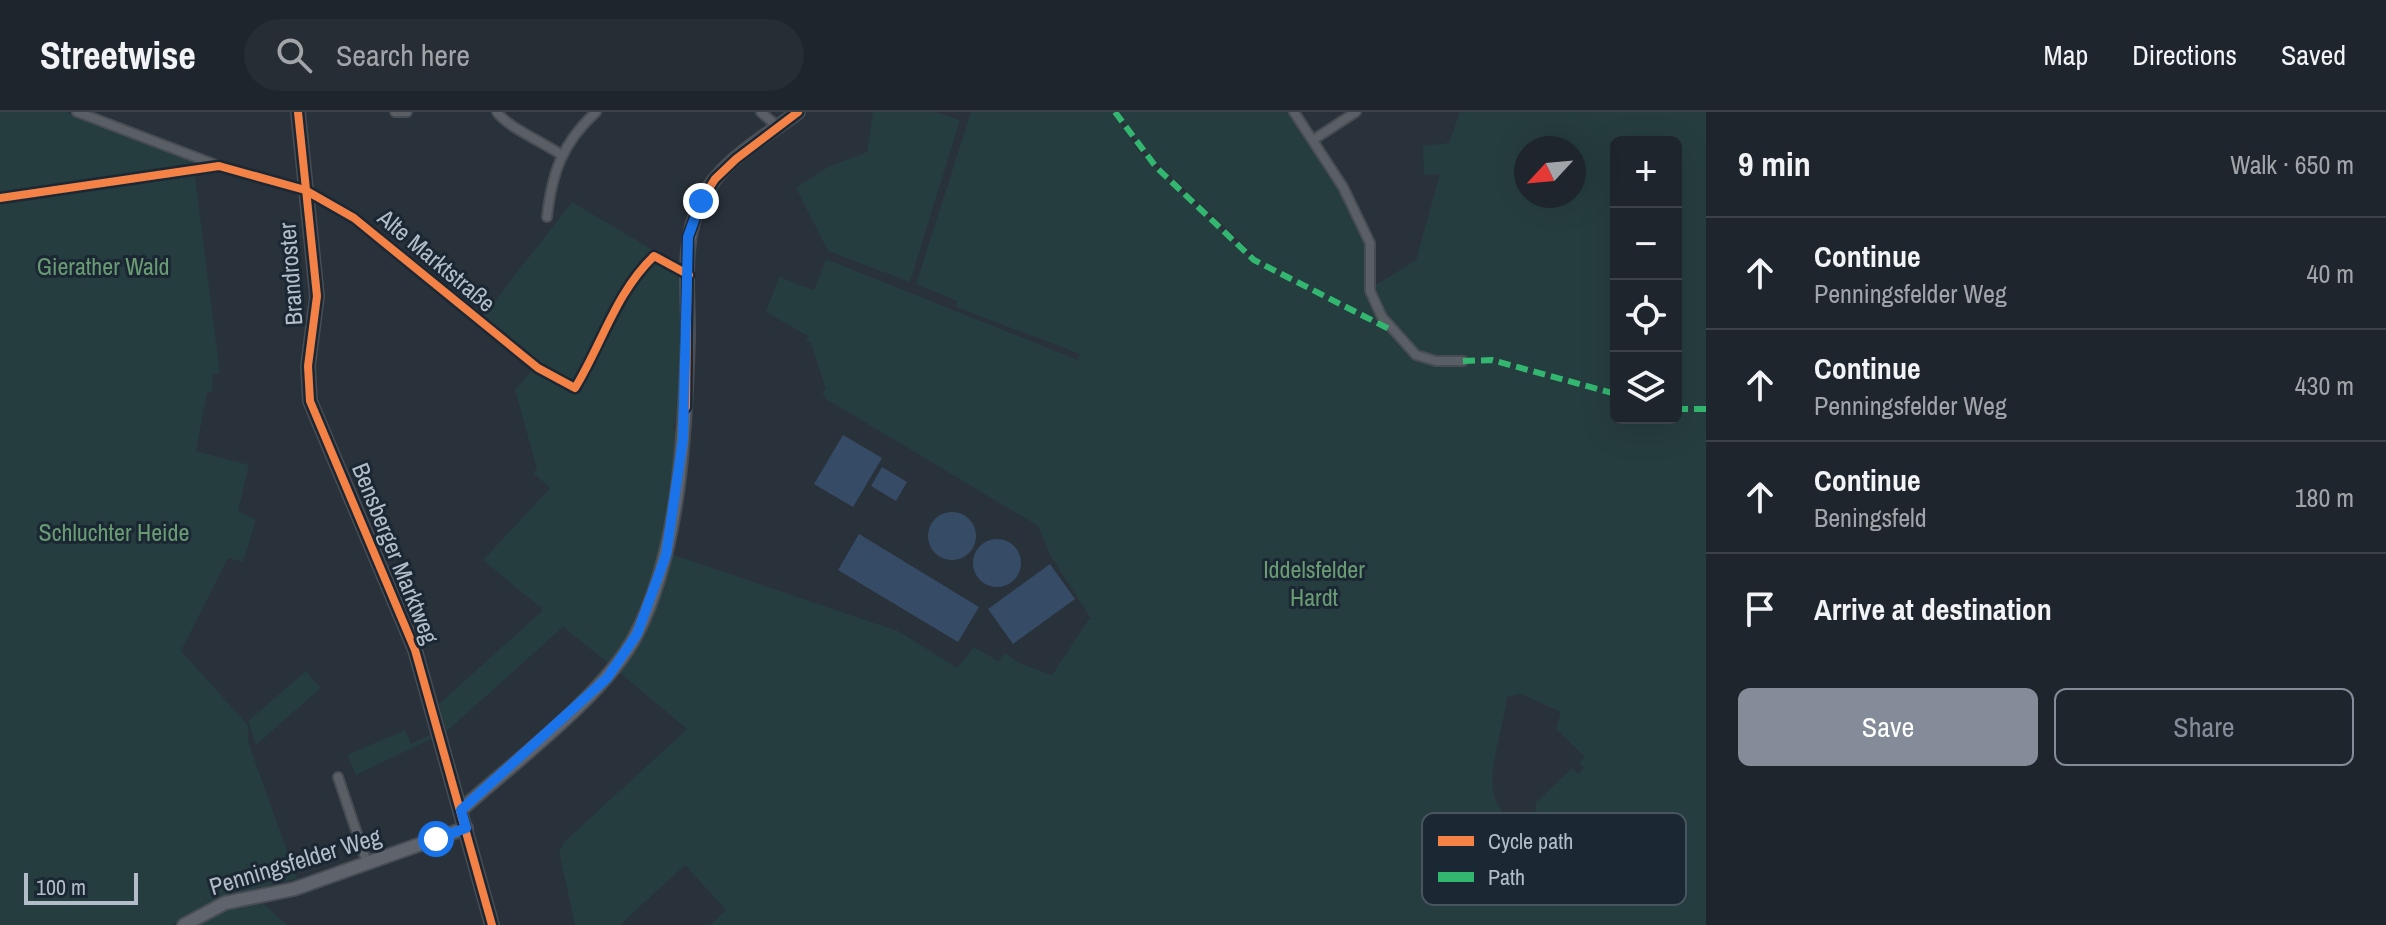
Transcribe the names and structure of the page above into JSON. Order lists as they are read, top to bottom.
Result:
{
  "streets": {
    "street": [
      "Alte Marktstraße",
      "Brandroster",
      "Bensberger Marktweg",
      "Penningsfelder Weg"
    ]
  },
  "crossings": [
    ["Alte Marktstraße", "Brandroster"],
    ["Brandroster", "Bensberger Marktweg"],
    ["Bensberger Marktweg", "Penningsfelder Weg"]
  ],
  "parks": ["Gierather Wald", "Schluchter Heide", "Iddelsfelder Hardt"],
  "legend": ["Cycle path", "Path"],
  "scale_bar": "100 m",
  "north": "bottom left",
  "page": {
    "header": "Streetwise",
    "search": "Search here",
    "nav": ["Map", "Directions", "Saved"],
    "heading": ["9 min", "Walk · 650 m"],
    "map_buttons": ["+", "−"],
    "list": [
      ["Continue", "Penningsfelder Weg", "40 m"],
      ["Continue", "Penningsfelder Weg", "430 m"],
      ["Continue", "Beningsfeld", "180 m"],
      "Arrive at destination"
    ],
    "buttons": ["Save", "Share"],
    "scale": "100 m"
  }
}
